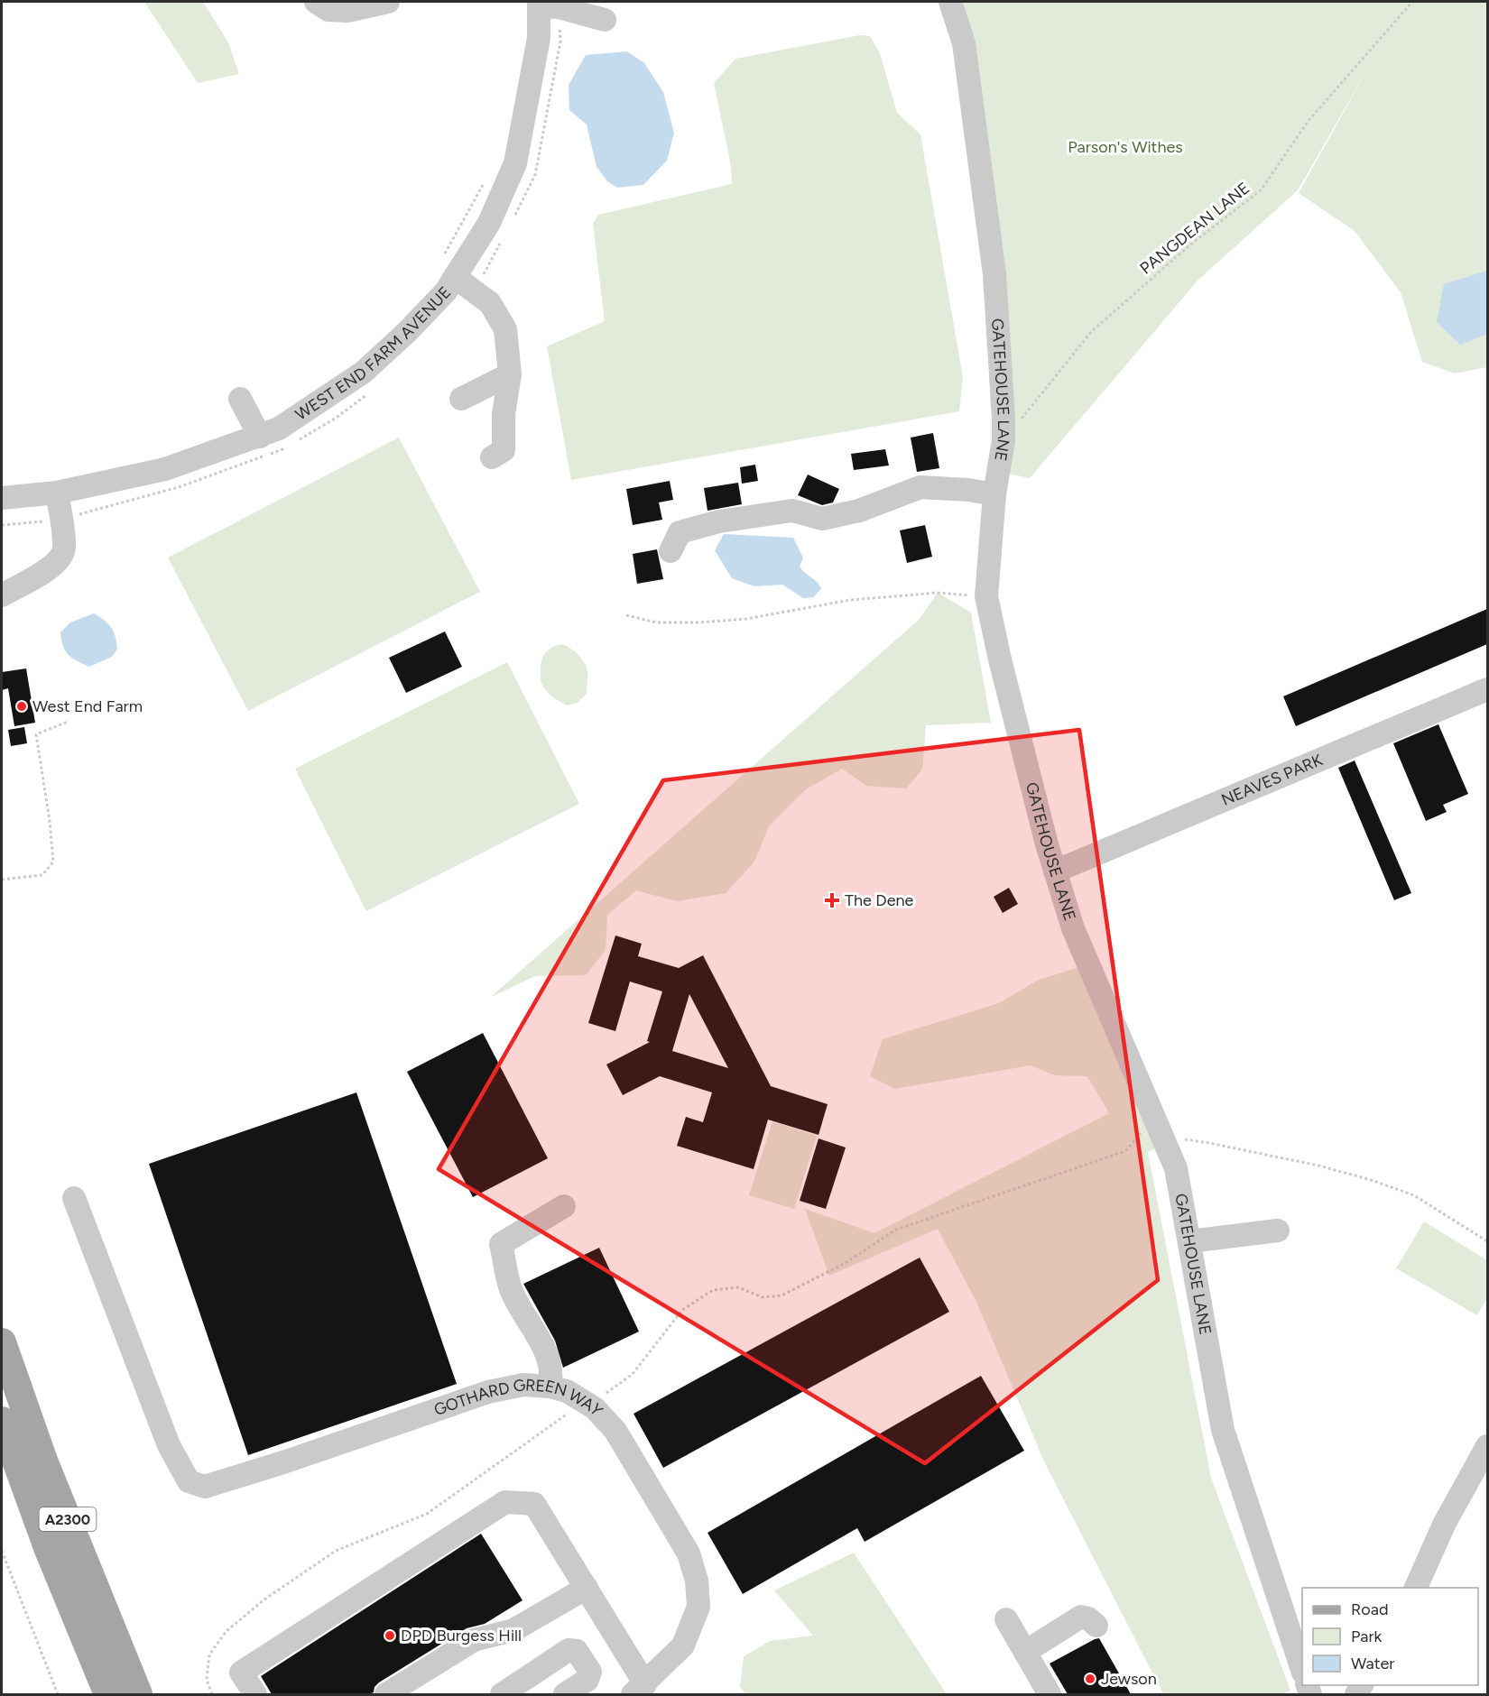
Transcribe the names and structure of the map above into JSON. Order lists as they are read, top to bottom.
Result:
{
  "streets": {
    "main road": ["A2300"],
    "street": [
      "WEST END FARM AVENUE",
      "GATEHOUSE LANE",
      "NEAVES PARK",
      "GOTHARD GREEN WAY"
    ],
    "path": ["PANGDEAN LANE"]
  },
  "crossings": [
    ["PANGDEAN LANE", "GATEHOUSE LANE"],
    ["GATEHOUSE LANE", "NEAVES PARK"]
  ],
  "parks": ["Parson's Withes"],
  "places": {
    "other": ["West End Farm", "DPD Burgess Hill", "Jewson"],
    "health": ["The Dene"]
  },
  "legend": ["Road", "Park", "Water"]
}
